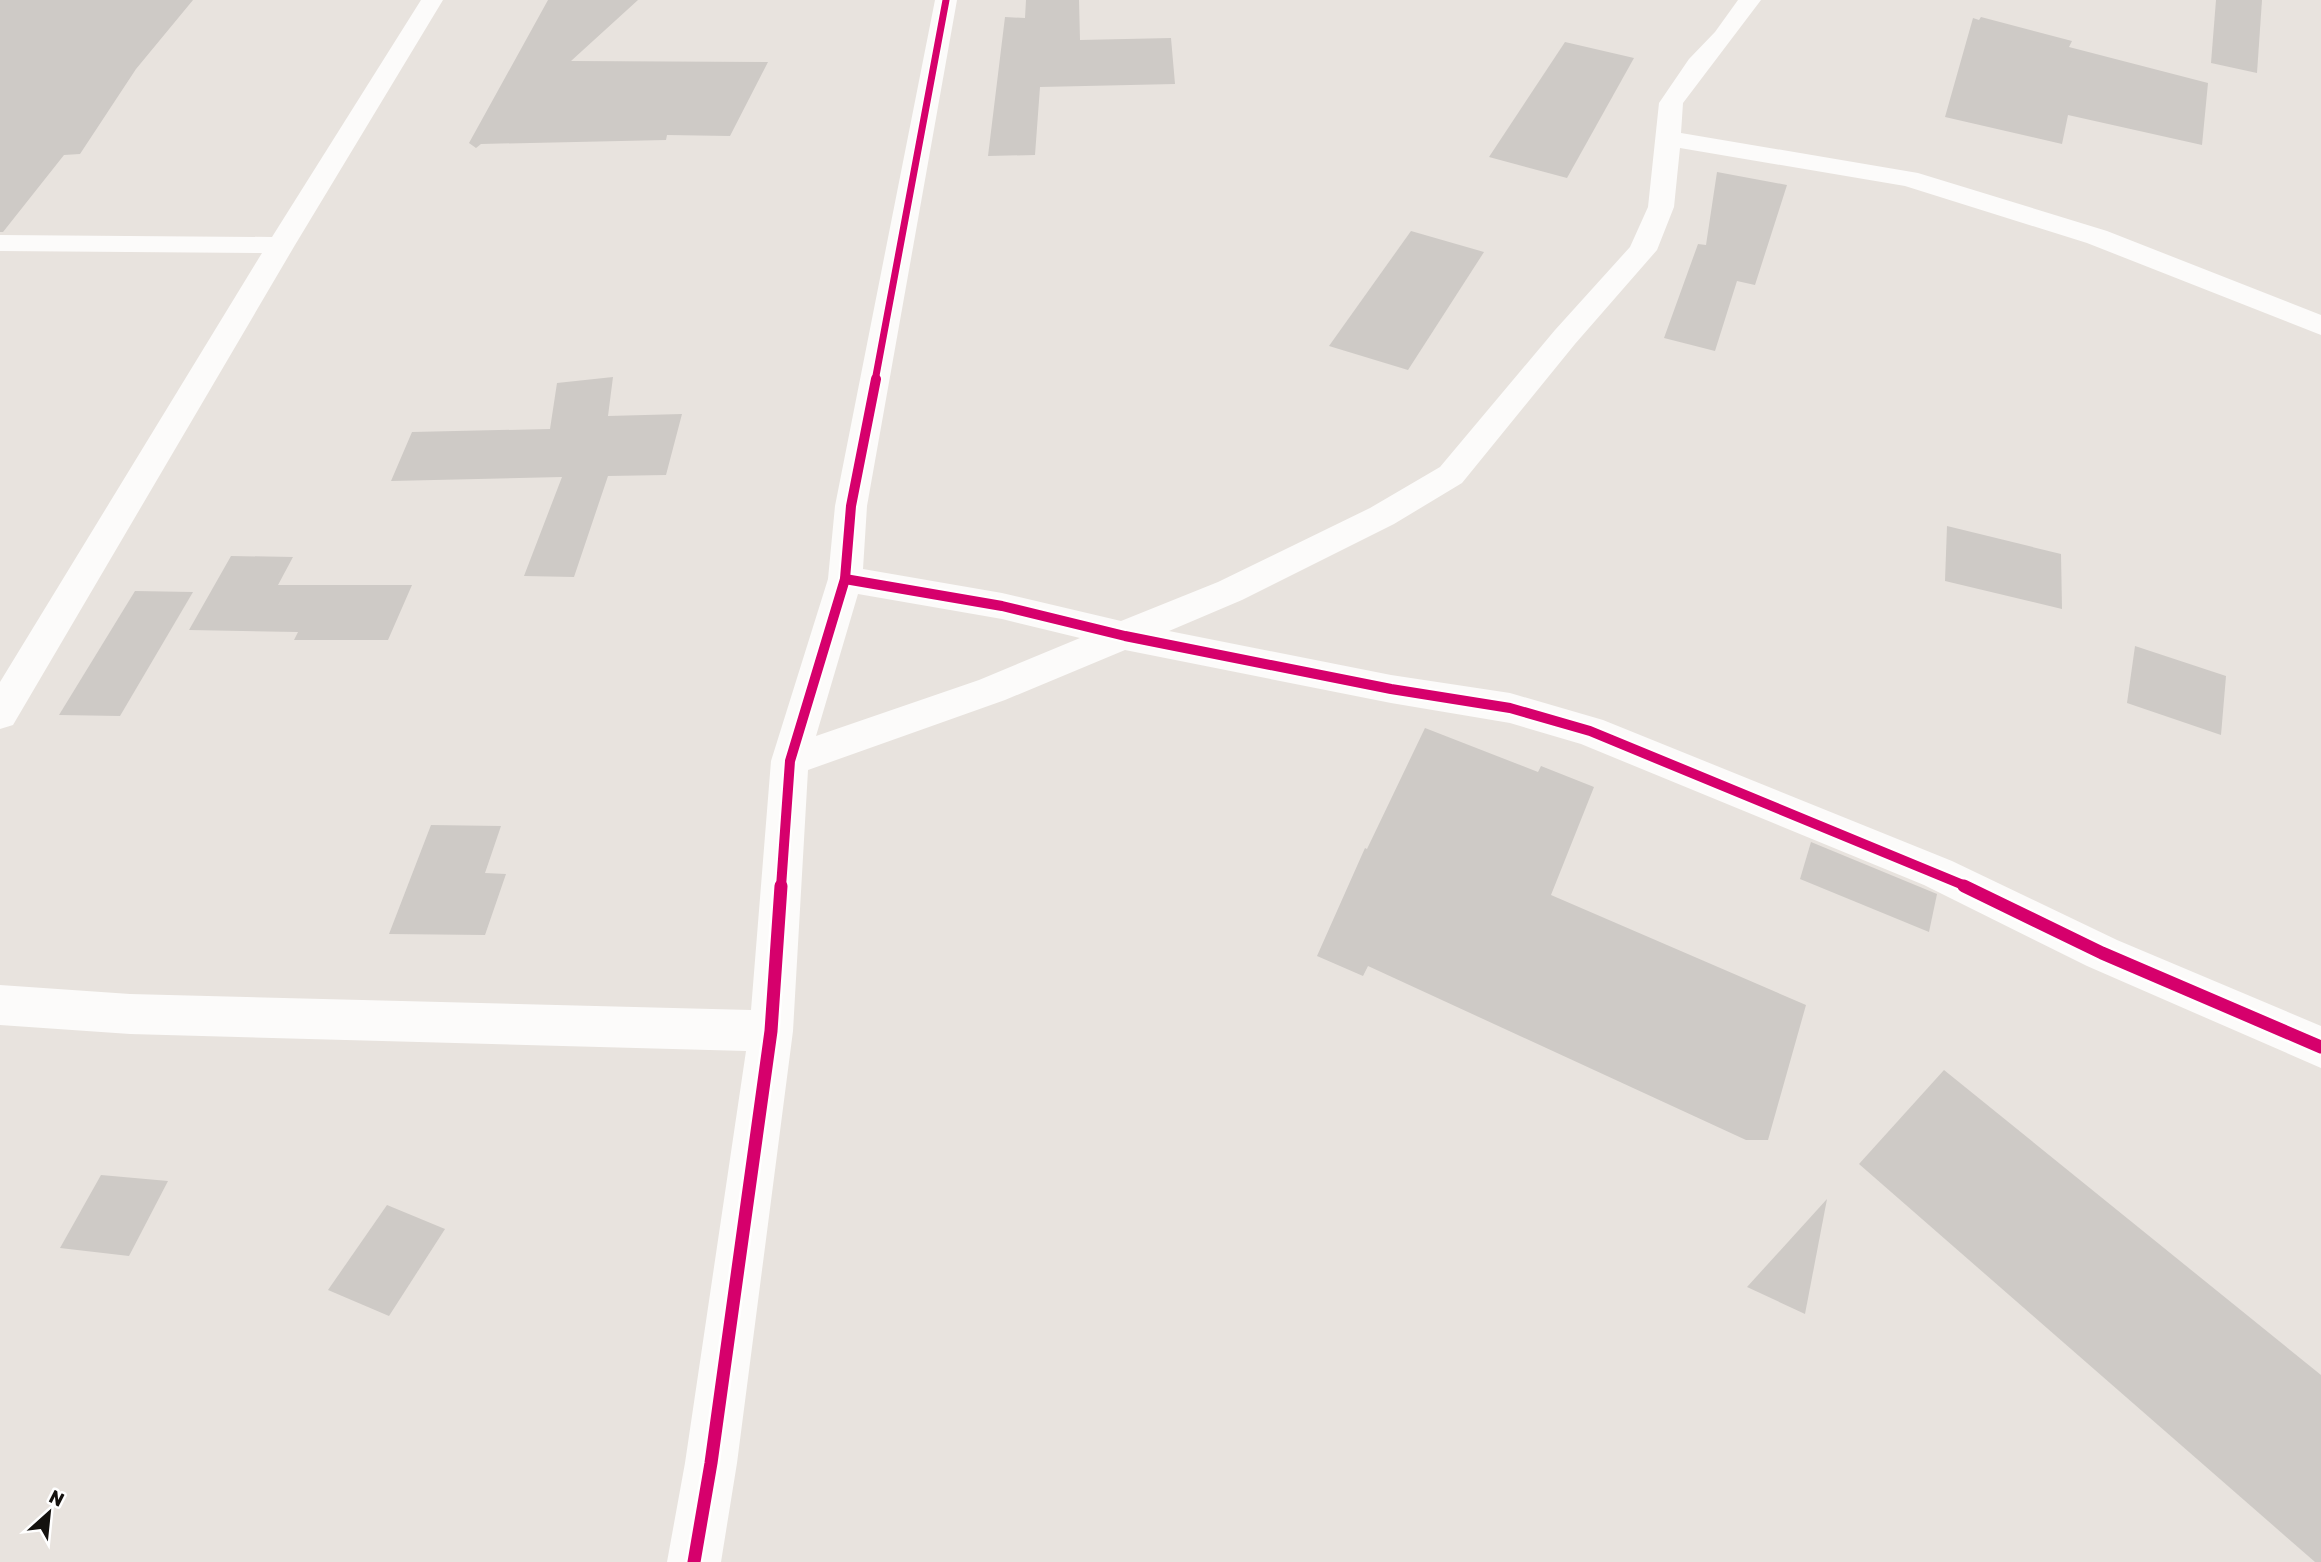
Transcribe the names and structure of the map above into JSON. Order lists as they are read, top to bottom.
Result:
{
  "north": "top right"
}
